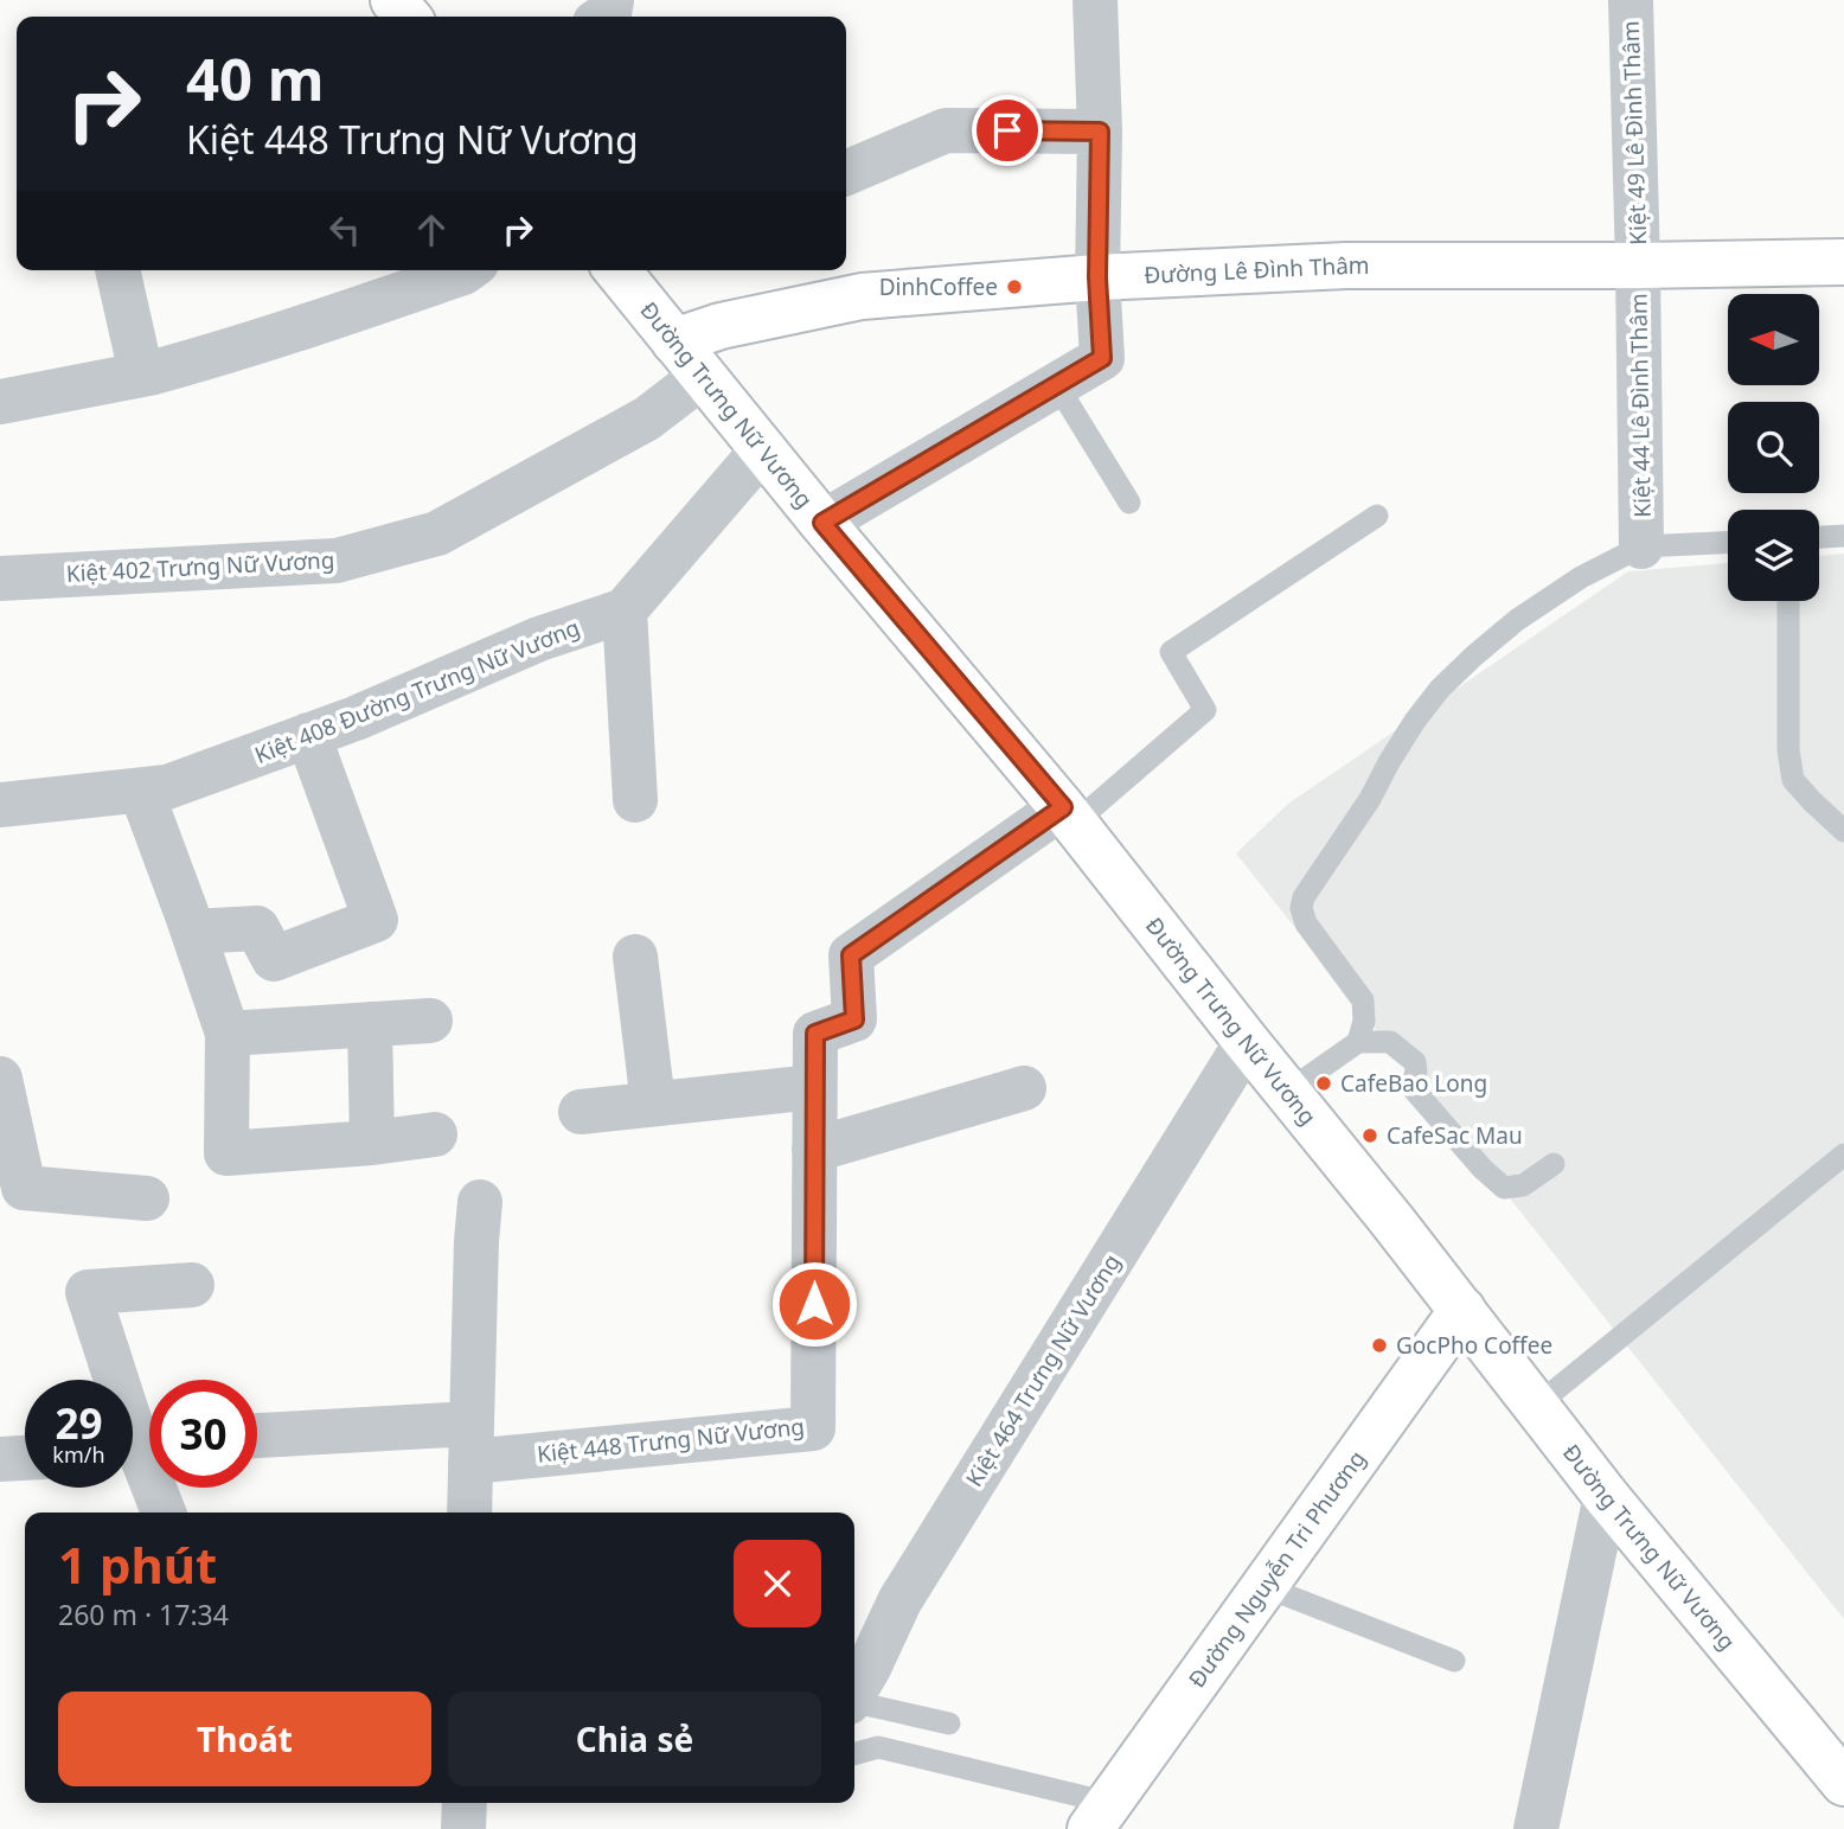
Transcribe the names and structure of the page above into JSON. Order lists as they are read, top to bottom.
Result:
{
  "streets": {
    "main road": ["Đường Lê Đình Thâm", "Đường Trưng Nữ Vương", "Đường Nguyễn Tri Phương"],
    "street": [
      "Kiệt 49 Lê Đình Thâm",
      "Kiệt 44 Lê Đình Thâm",
      "Kiệt 402 Trưng Nữ Vương",
      "Kiệt 408 Đường Trưng Nữ Vương",
      "Kiệt 464 Trưng Nữ Vương",
      "Kiệt 448 Trưng Nữ Vương"
    ]
  },
  "crossings": [
    ["Kiệt 49 Lê Đình Thâm", "Đường Lê Đình Thâm"],
    ["Kiệt 49 Lê Đình Thâm", "Kiệt 44 Lê Đình Thâm"],
    ["Đường Lê Đình Thâm", "Đường Trưng Nữ Vương"],
    ["Đường Lê Đình Thâm", "Kiệt 44 Lê Đình Thâm"],
    ["Đường Trưng Nữ Vương", "Kiệt 402 Trưng Nữ Vương"],
    ["Đường Trưng Nữ Vương", "Kiệt 464 Trưng Nữ Vương"],
    ["Đường Trưng Nữ Vương", "Kiệt 448 Trưng Nữ Vương"],
    ["Đường Trưng Nữ Vương", "Đường Nguyễn Tri Phương"]
  ],
  "places": [
    "DinhCoffee",
    "CafeBao Long",
    "CafeSac Mau",
    "GocPho Coffee"
  ],
  "north": "left",
  "page": {
    "turn": ["40 m", "Kiệt 448 Trưng Nữ Vương"],
    "speed": "29 km/h",
    "limit": "30",
    "heading": ["1 phút", "260 m · 17:34"],
    "buttons": ["Thoát", "Chia sẻ"]
  }
}
